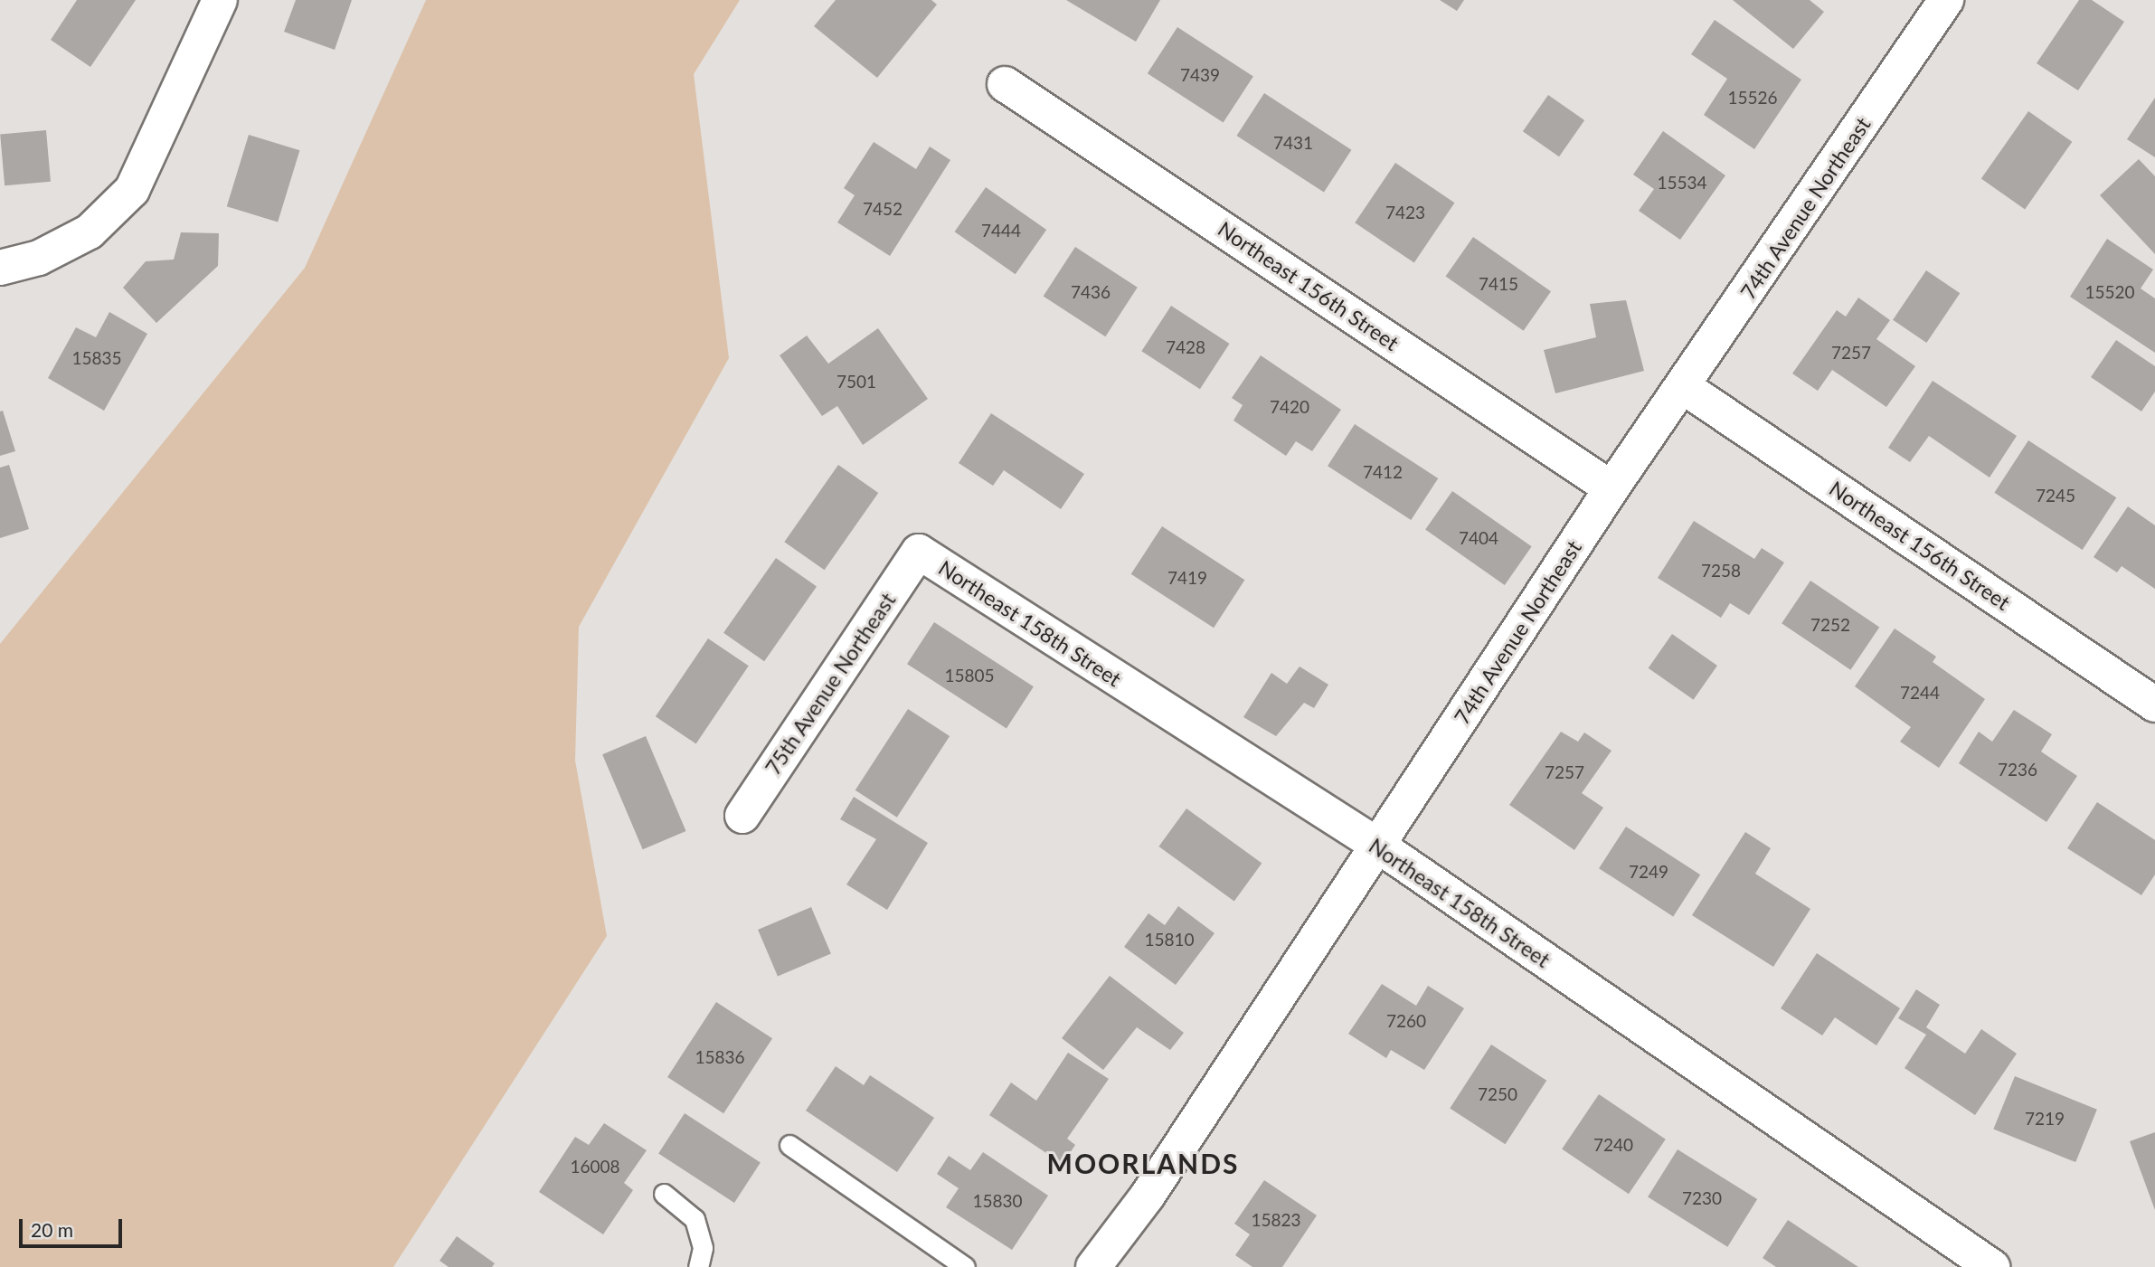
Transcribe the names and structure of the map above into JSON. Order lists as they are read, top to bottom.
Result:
{
  "streets": {
    "street": [
      "74th Avenue Northeast",
      "Northeast 156th Street",
      "Northeast 158th Street",
      "75th Avenue Northeast"
    ]
  },
  "crossings": [
    ["74th Avenue Northeast", "Northeast 156th Street"],
    ["74th Avenue Northeast", "Northeast 158th Street"],
    ["Northeast 158th Street", "75th Avenue Northeast"]
  ],
  "districts": ["MOORLANDS"],
  "house_numbers": [
    "7439",
    "15526",
    "7431",
    "15534",
    "7452",
    "7423",
    "7444",
    "7415",
    "7436",
    "15520",
    "7428",
    "7257",
    "15835",
    "7501",
    "7420",
    "7412",
    "7245",
    "7404",
    "7258",
    "7419",
    "7252",
    "15805",
    "7244",
    "7236",
    "7257",
    "7249",
    "15810",
    "7260",
    "15836",
    "7250",
    "7219",
    "7240",
    "16008",
    "7230",
    "15830",
    "15823"
  ],
  "scale_bar": "20 m"
}
